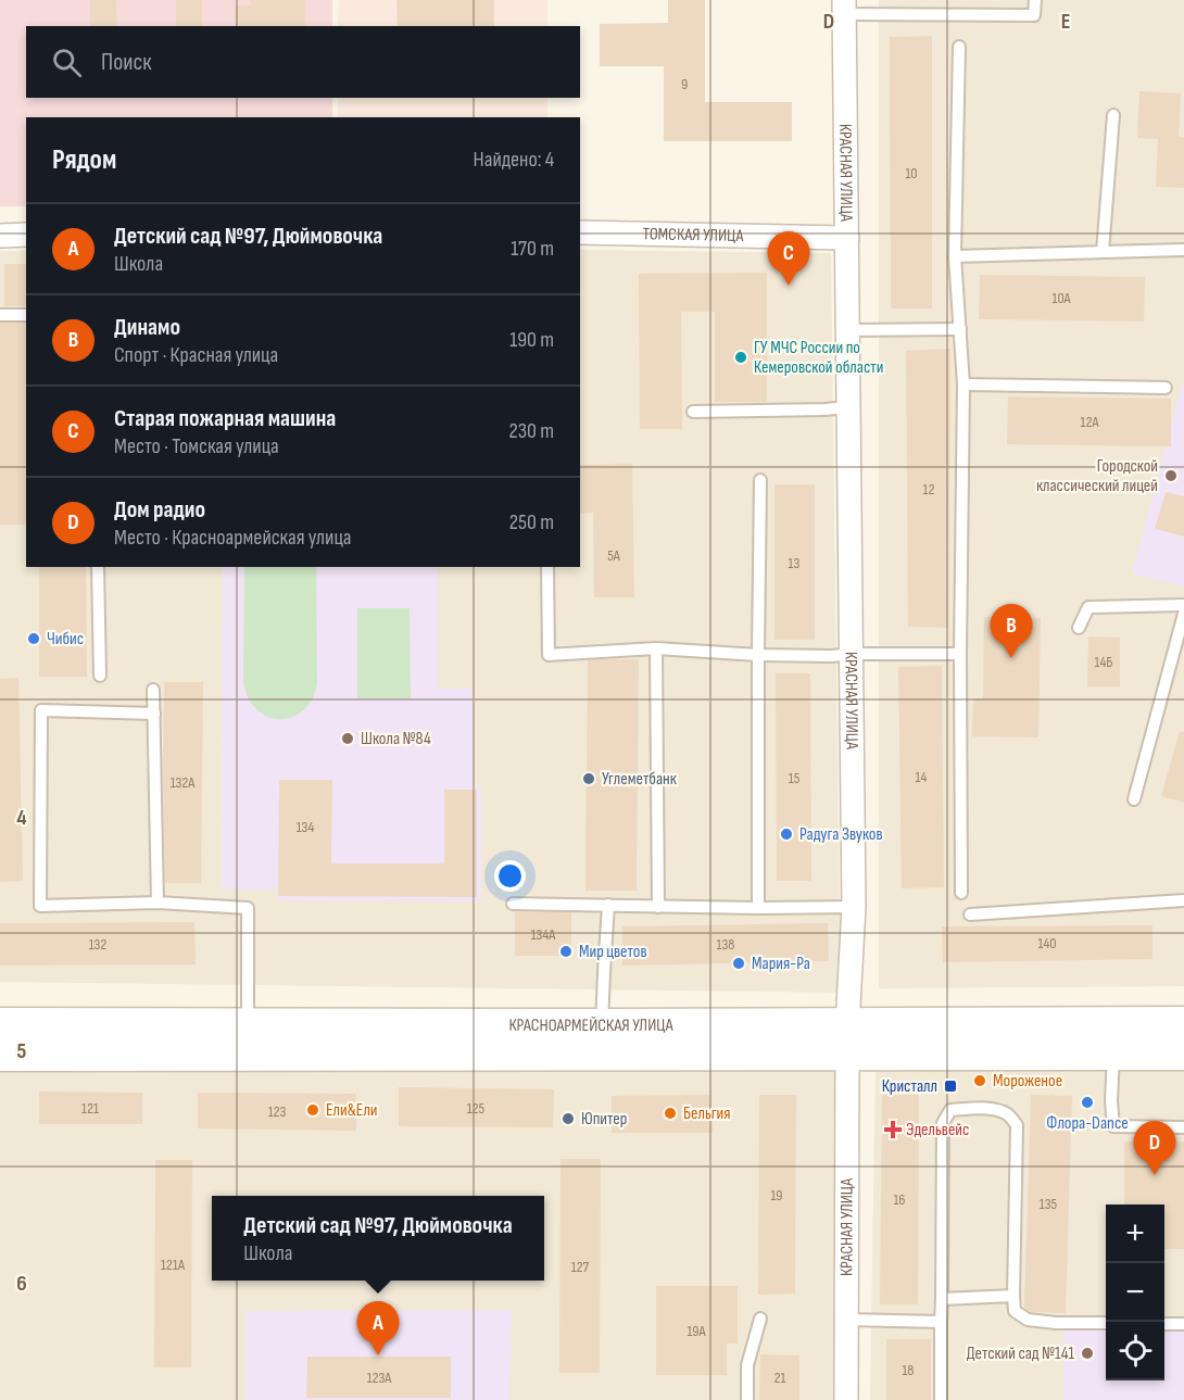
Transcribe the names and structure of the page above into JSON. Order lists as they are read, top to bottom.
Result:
{
  "streets": {
    "main road": ["КРАСНОАРМЕЙСКАЯ УЛИЦА"],
    "street": ["КРАСНАЯ УЛИЦА", "ТОМСКАЯ УЛИЦА"]
  },
  "crossings": [
    ["КРАСНАЯ УЛИЦА", "ТОМСКАЯ УЛИЦА"],
    ["КРАСНАЯ УЛИЦА", "КРАСНОАРМЕЙСКАЯ УЛИЦА"]
  ],
  "places": {
    "other": [
      "ГУ МЧС России по Кемеровской области",
      "Городской классический лицей",
      "Чибис",
      "Школа №84",
      "Углеметбанк",
      "Радуга Звуков",
      "Мир цветов",
      "Мария-Ра",
      "Мороженое",
      "Флора-Dance",
      "Ели&Ели",
      "Бельгия",
      "Юпитер",
      "Детский сад №141"
    ],
    "transit": ["Кристалл"],
    "health": ["Эдельвейс"]
  },
  "house_numbers": [
    "9",
    "10",
    "10А",
    "12А",
    "12",
    "5А",
    "13",
    "14Б",
    "14",
    "15",
    "132А",
    "134",
    "134А",
    "140",
    "132",
    "138",
    "121",
    "125",
    "123",
    "19",
    "16",
    "135",
    "121А",
    "127",
    "19А",
    "18",
    "123А",
    "21"
  ],
  "page": {
    "search": "Поиск",
    "heading": ["Рядом", "Найдено: 4"],
    "list": [
      {
        "mark": "A",
        "name": "Детский сад №97, Дюймовочка",
        "note": "Школа",
        "value": "170 m"
      },
      {
        "mark": "B",
        "name": "Динамо",
        "note": "Спорт · Красная улица",
        "value": "190 m"
      },
      {
        "mark": "C",
        "name": "Старая пожарная машина",
        "note": "Место · Томская улица",
        "value": "230 m"
      },
      {
        "mark": "D",
        "name": "Дом радио",
        "note": "Место · Красноармейская улица",
        "value": "250 m"
      }
    ],
    "pins": [
      "C",
      "B",
      "D",
      "A"
    ],
    "popup": ["Детский сад №97, Дюймовочка", "Школа"],
    "map_buttons": ["+", "−"]
  },
  "grid": {
    "columns": ["D", "E"],
    "rows": ["4", "5", "6"]
  }
}
